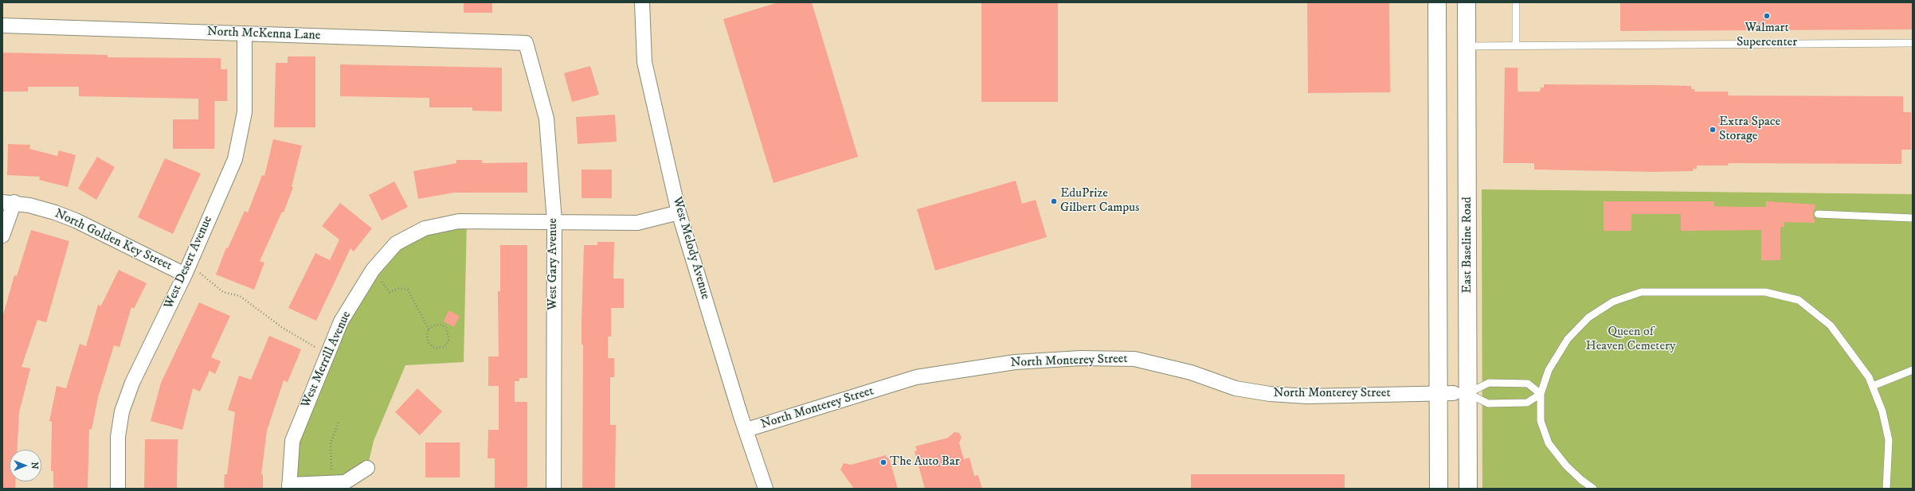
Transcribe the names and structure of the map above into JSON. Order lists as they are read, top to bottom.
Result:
{
  "streets": {
    "main road": ["East Baseline Road"],
    "street": [
      "North McKenna Lane",
      "North Golden Key Street",
      "West Melody Avenue",
      "West Desert Avenue",
      "West Gary Avenue",
      "West Merrill Avenue",
      "North Monterey Street"
    ]
  },
  "crossings": [
    ["North McKenna Lane", "West Desert Avenue"],
    ["North McKenna Lane", "West Gary Avenue"],
    ["North Golden Key Street", "West Desert Avenue"],
    ["East Baseline Road", "North Monterey Street"],
    ["West Melody Avenue", "North Monterey Street"],
    ["West Gary Avenue", "West Merrill Avenue"]
  ],
  "parks": ["Queen of Heaven Cemetery"],
  "places": [
    "Walmart Supercenter",
    "Extra Space Storage",
    "EduPrize Gilbert Campus",
    "The Auto Bar"
  ],
  "north": "right"
}
